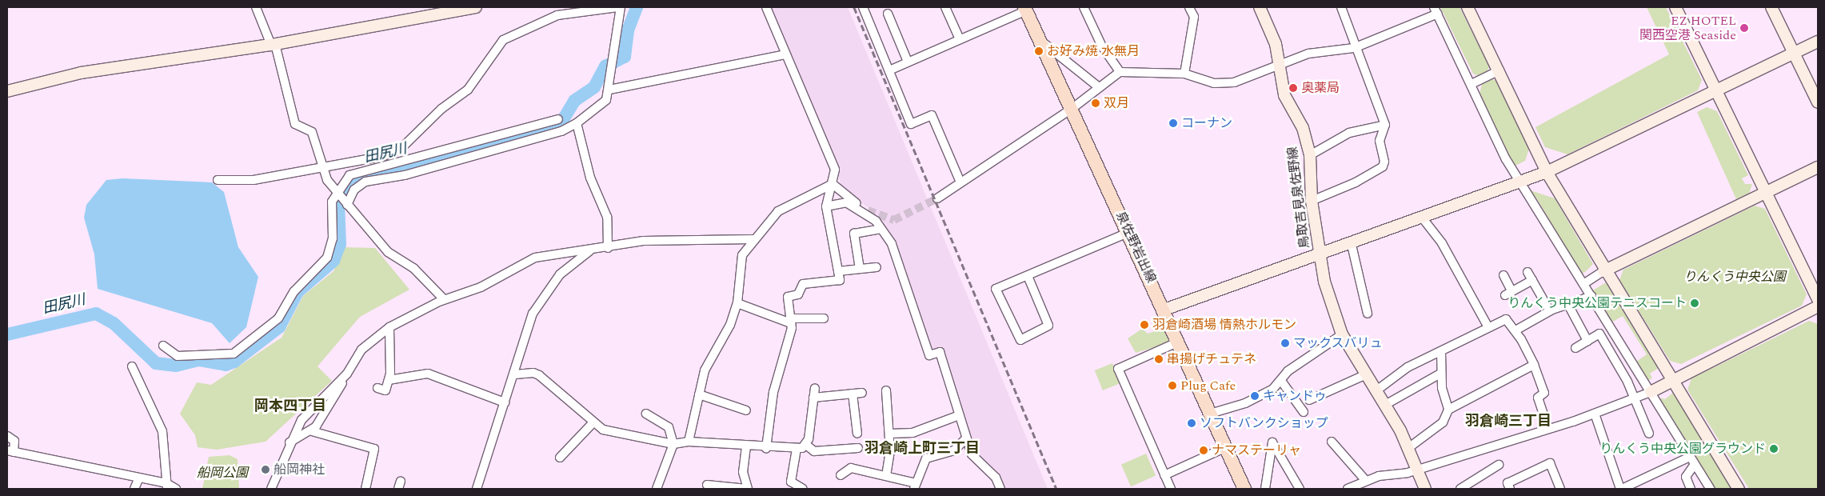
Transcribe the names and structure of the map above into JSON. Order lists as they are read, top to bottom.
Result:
{
  "streets": {
    "main road": ["泉佐野岩出線"],
    "street": ["鳥取吉見泉佐野線"]
  },
  "districts": ["岡本四丁目", "羽倉崎三丁目", "羽倉崎上町三丁目"],
  "water": ["田尻川"],
  "parks": ["りんくう中央公園", "船岡公園"],
  "places": [
    "EZ HOTEL 関西空港 Seaside",
    "お好み焼 水無月",
    "奥薬局",
    "双月",
    "コーナン",
    "りんくう中央公園テニスコート",
    "羽倉崎酒場 情熱ホルモン",
    "マックスバリュ",
    "串揚げチュテネ",
    "Plug Cafe",
    "キャンドゥ",
    "ソフトバンクショップ",
    "りんくう中央公園グラウンド",
    "ナマステーリャ",
    "船岡神社"
  ]
}
